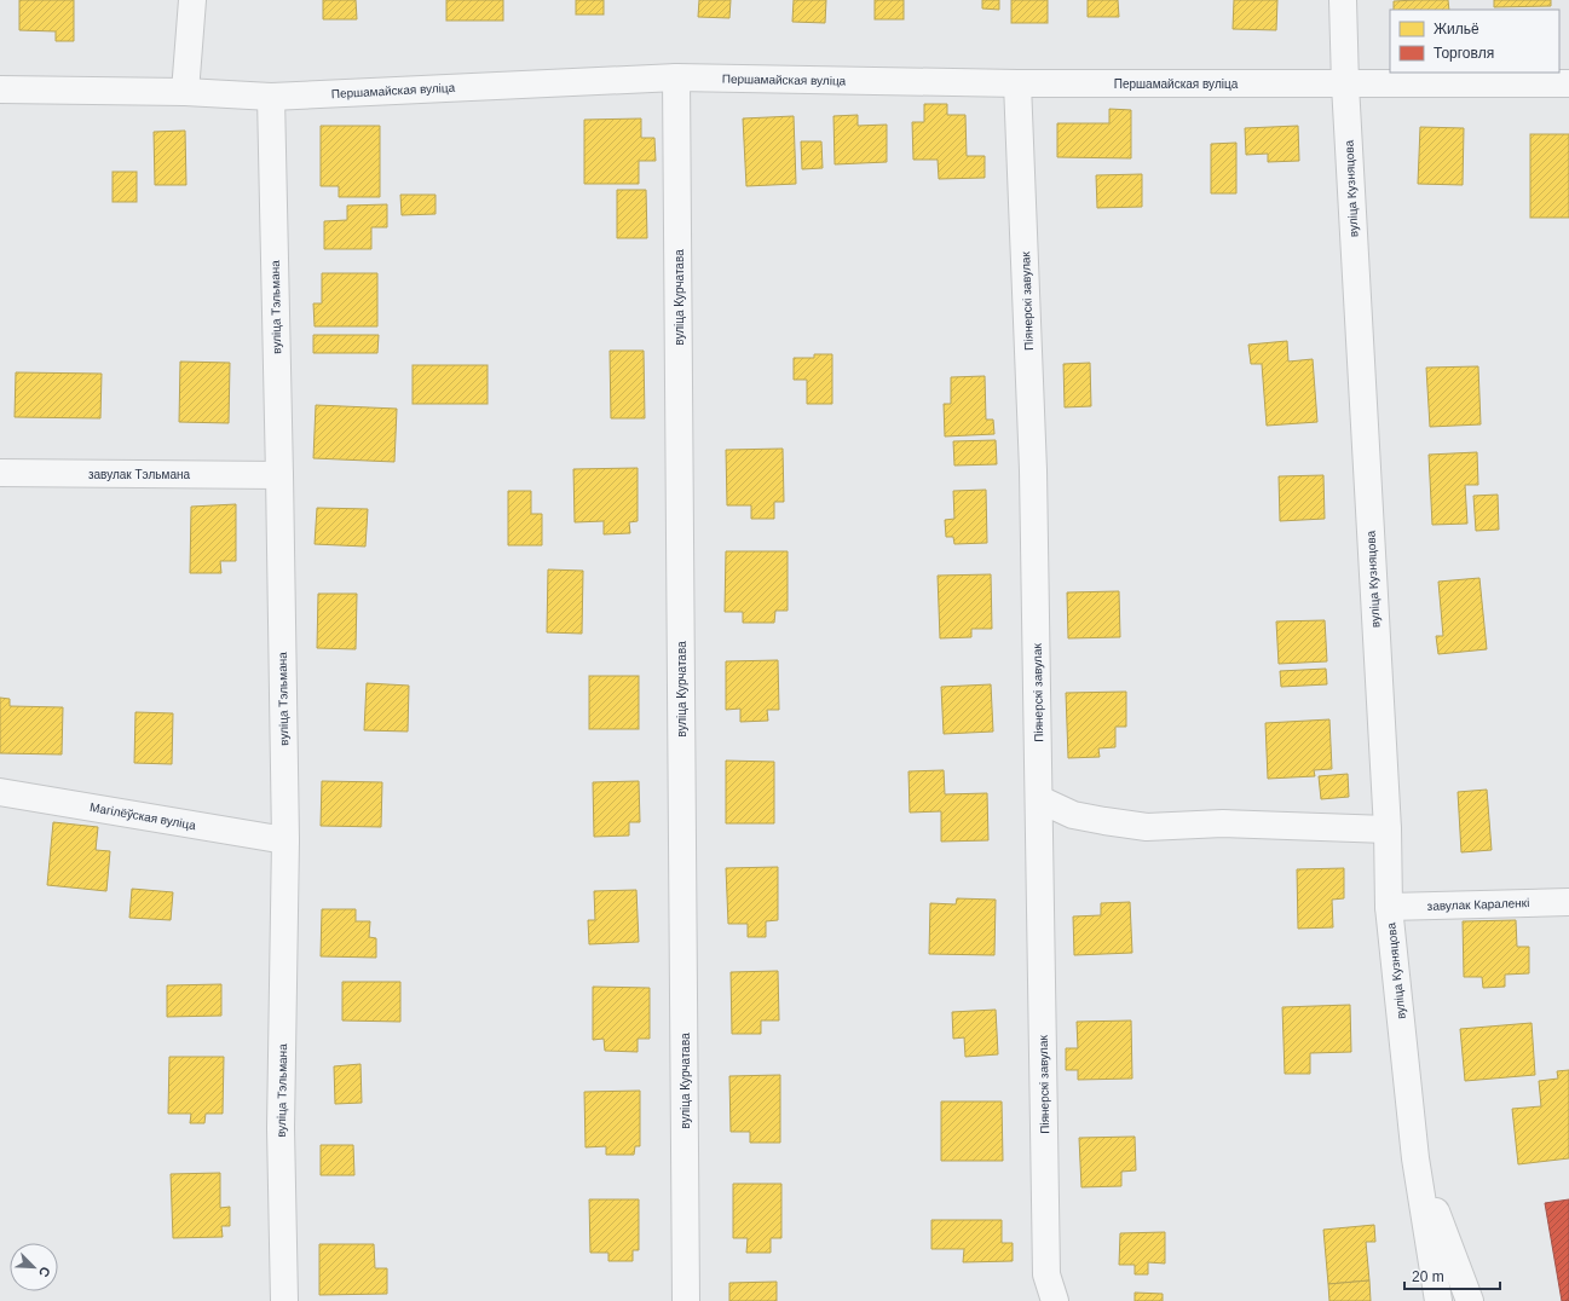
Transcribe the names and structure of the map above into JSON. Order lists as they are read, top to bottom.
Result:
{
  "streets": {
    "street": [
      "Першамайская вуліца",
      "вуліца Кузняцова",
      "вуліца Курчатава",
      "Піянерскі завулак",
      "вуліца Тэльмана",
      "завулак Тэльмана",
      "Магілёўская вуліца",
      "завулак Караленкі"
    ]
  },
  "crossings": [
    ["Першамайская вуліца", "вуліца Кузняцова"],
    ["Першамайская вуліца", "вуліца Курчатава"],
    ["Першамайская вуліца", "Піянерскі завулак"],
    ["Першамайская вуліца", "вуліца Тэльмана"],
    ["вуліца Кузняцова", "завулак Караленкі"],
    ["вуліца Тэльмана", "завулак Тэльмана"],
    ["вуліца Тэльмана", "Магілёўская вуліца"]
  ],
  "legend": ["Жильё", "Торговля"],
  "scale_bar": "20 m",
  "north": "bottom right"
}
